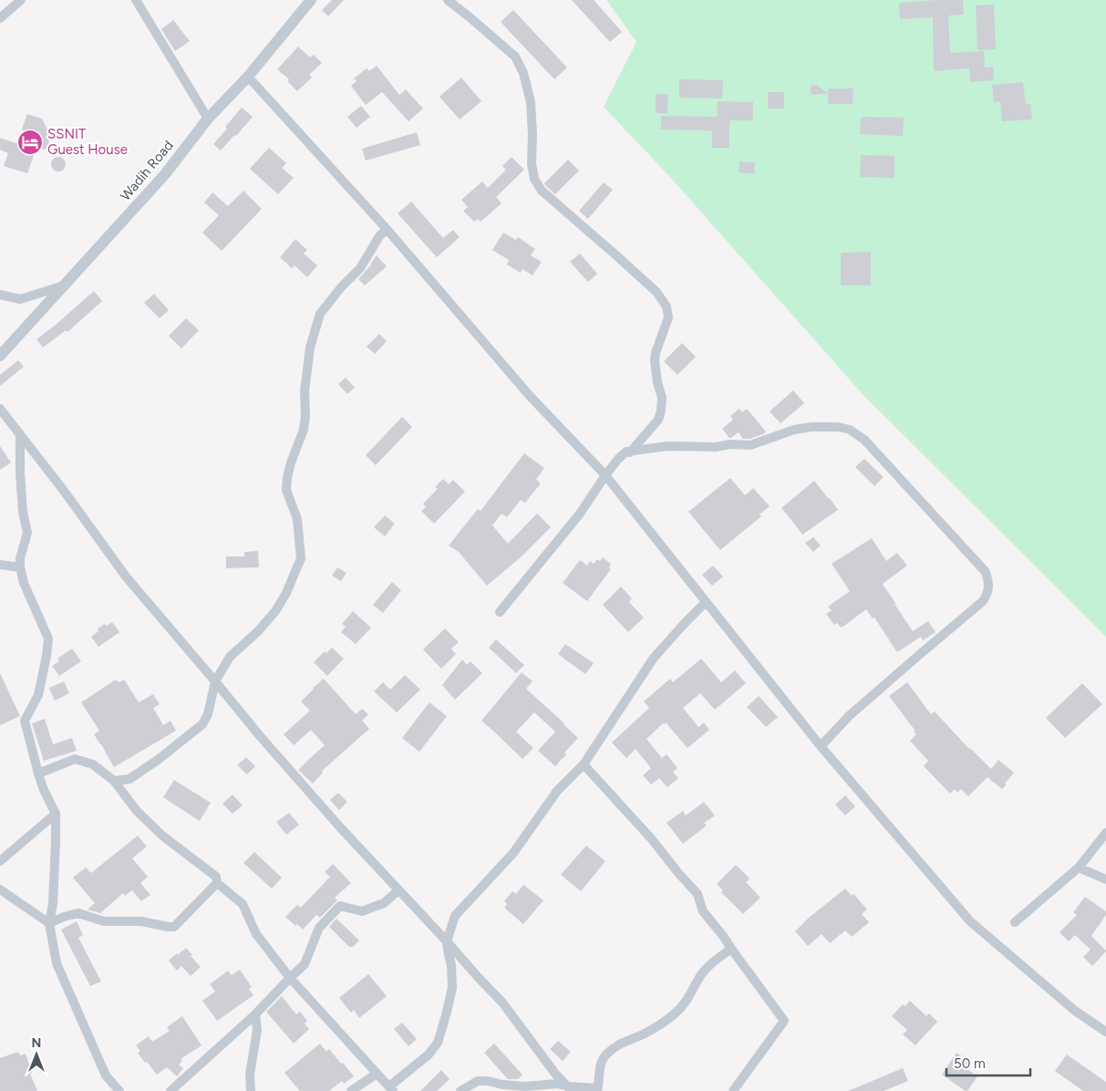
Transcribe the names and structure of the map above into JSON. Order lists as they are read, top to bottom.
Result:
{
  "streets": {
    "street": ["Wadih Road"]
  },
  "places": {
    "hotel": ["SSNIT Guest House"]
  },
  "scale_bar": "50 m",
  "north": "top"
}
